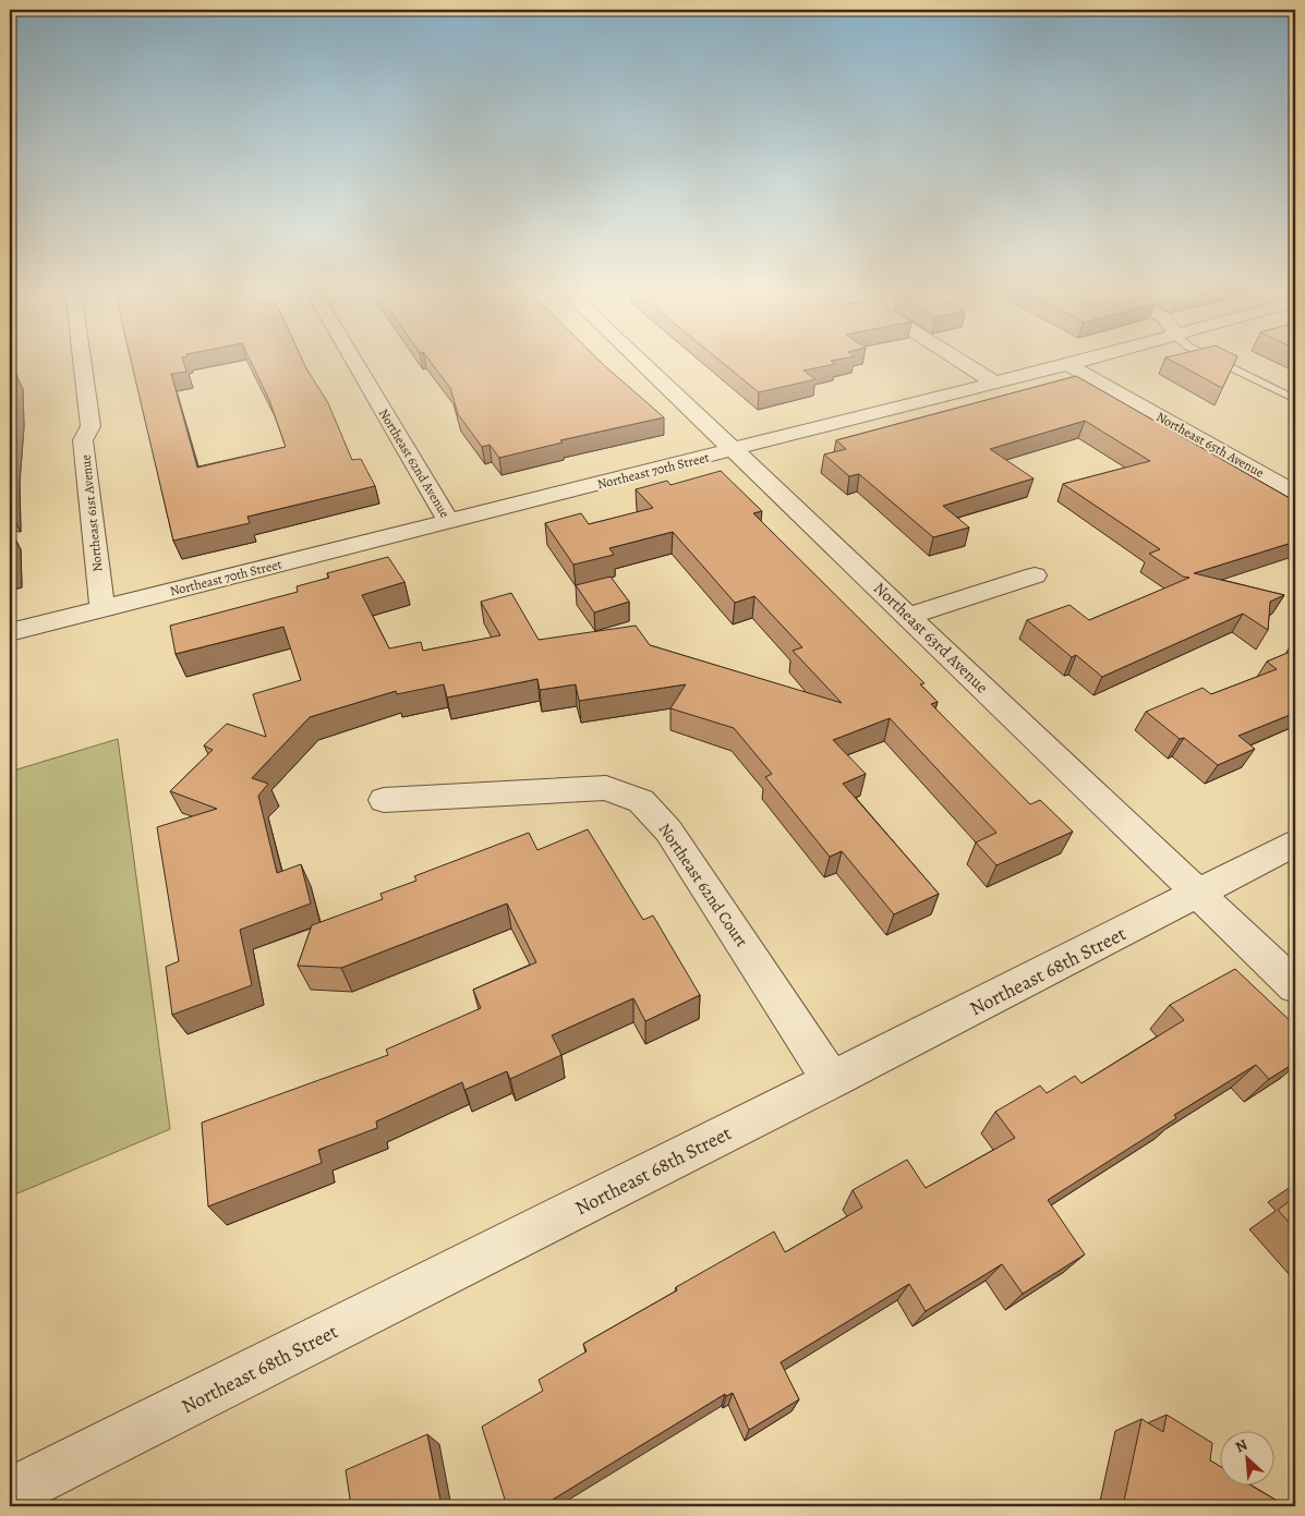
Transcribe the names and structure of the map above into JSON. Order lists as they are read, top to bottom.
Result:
{
  "streets": {
    "street": [
      "Northeast 65th Avenue",
      "Northeast 62nd Avenue",
      "Northeast 70th Street",
      "Northeast 61st Avenue",
      "Northeast 63rd Avenue",
      "Northeast 62nd Court",
      "Northeast 68th Street"
    ]
  },
  "crossings": [
    ["Northeast 65th Avenue", "Northeast 70th Street"],
    ["Northeast 62nd Avenue", "Northeast 70th Street"],
    ["Northeast 70th Street", "Northeast 61st Avenue"],
    ["Northeast 70th Street", "Northeast 63rd Avenue"],
    ["Northeast 63rd Avenue", "Northeast 68th Street"],
    ["Northeast 62nd Court", "Northeast 68th Street"]
  ],
  "north": "top left"
}
